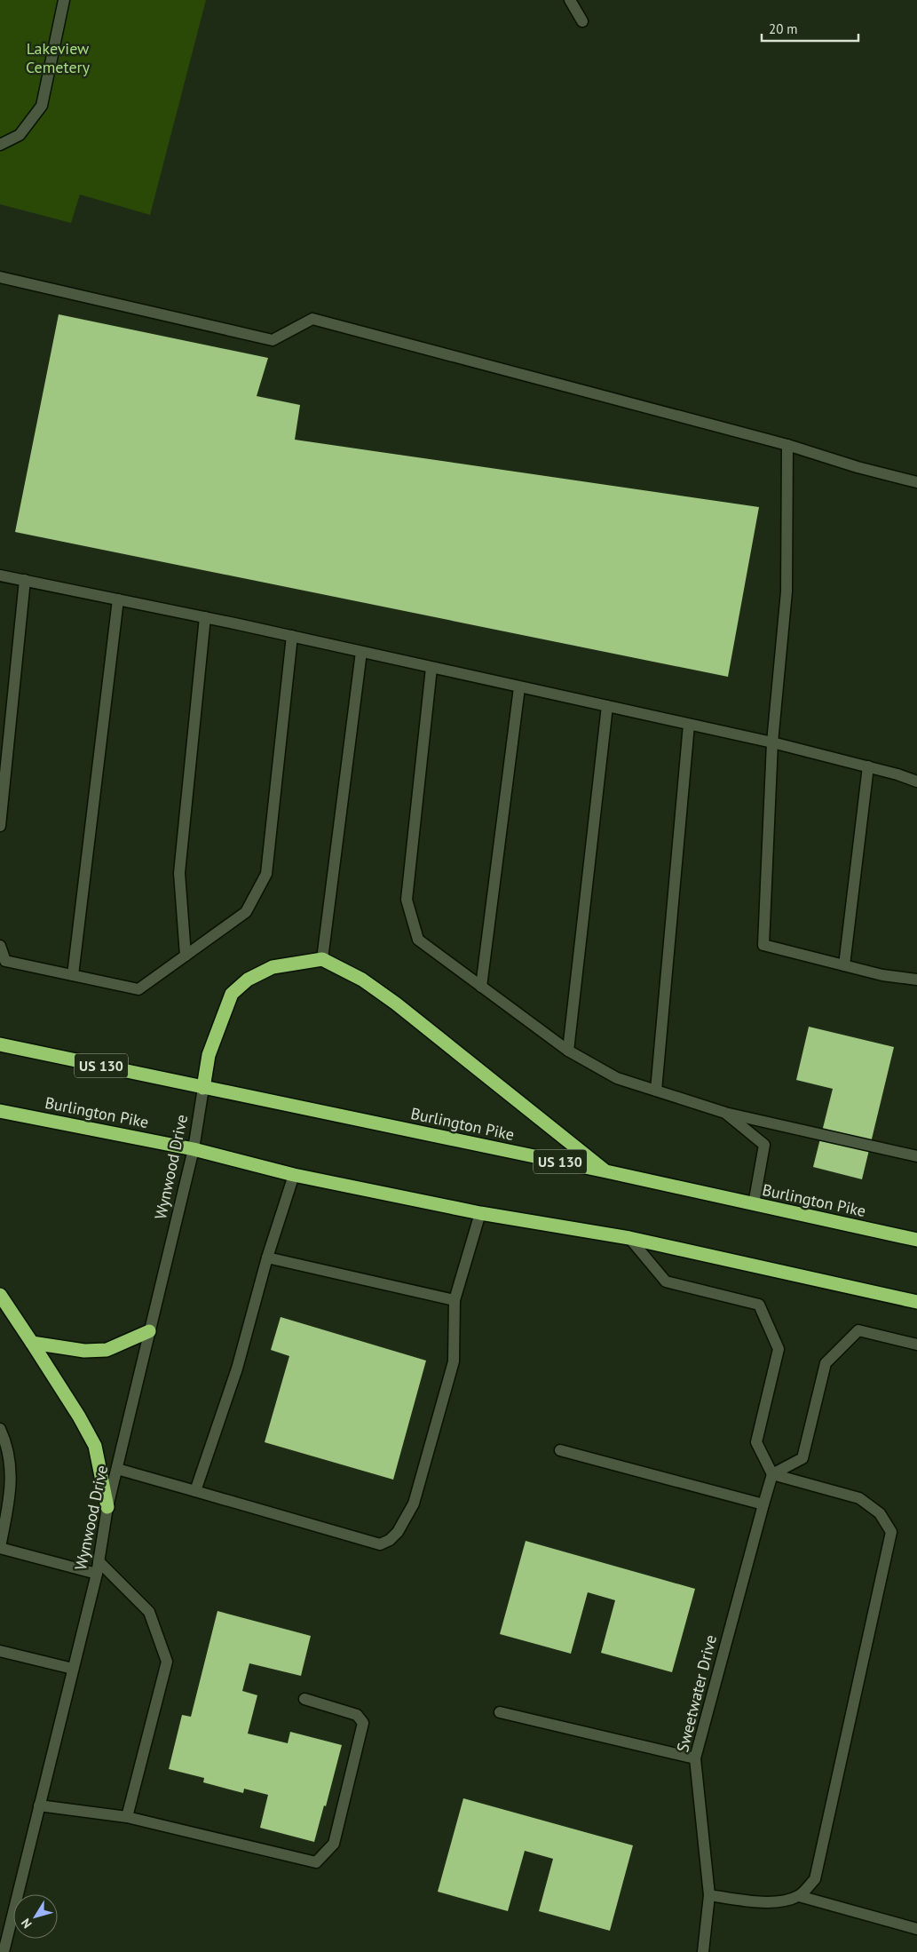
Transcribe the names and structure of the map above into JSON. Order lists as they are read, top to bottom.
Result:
{
  "streets": {
    "highway": ["US 130", "Burlington Pike"],
    "street": ["Wynwood Drive", "Sweetwater Drive"]
  },
  "crossings": [
    ["Burlington Pike", "Wynwood Drive"]
  ],
  "parks": ["Lakeview Cemetery"],
  "scale_bar": "20 m",
  "north": "bottom left"
}
